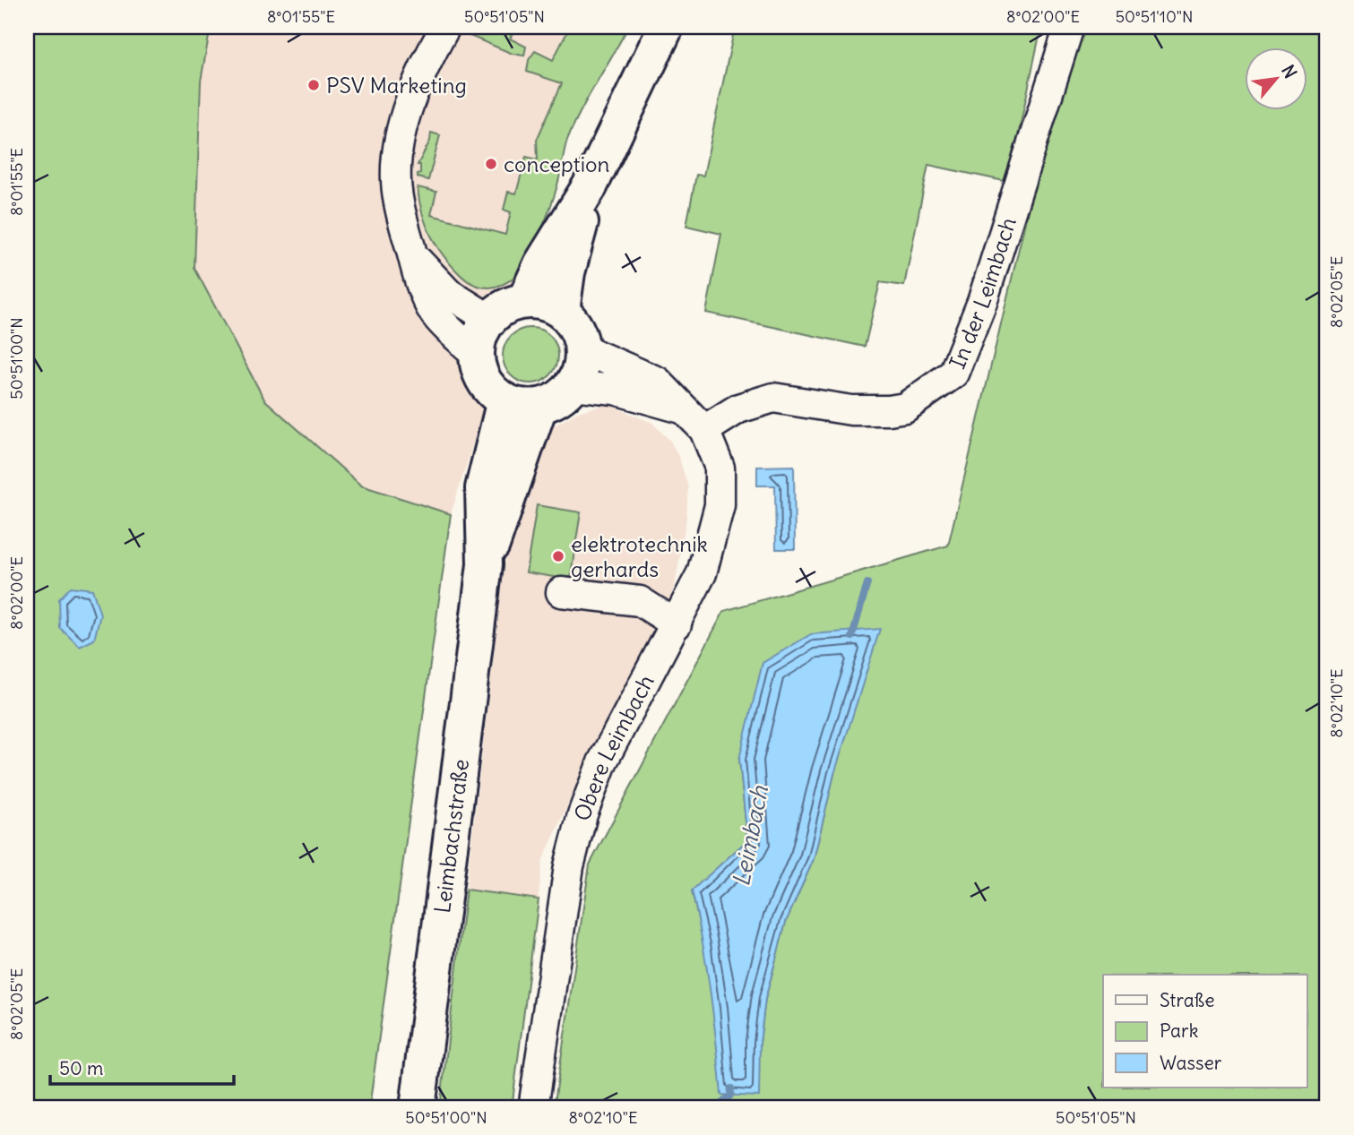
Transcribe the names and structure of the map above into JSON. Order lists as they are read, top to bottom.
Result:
{
  "streets": {
    "main road": ["Leimbachstraße"],
    "street": ["In der Leimbach", "Obere Leimbach"]
  },
  "crossings": [
    ["In der Leimbach", "Obere Leimbach"],
    ["Obere Leimbach", "Leimbachstraße"]
  ],
  "water": ["Leimbach"],
  "places": ["PSV Marketing", "conception", "elektrotechnik gerhards"],
  "legend": ["Straße", "Park", "Wasser"],
  "scale_bar": "50 m",
  "north": "top right",
  "coordinates": [
    "8°01'55\"E",
    "50°51'05\"N",
    "8°02'00\"E",
    "50°51'10\"N",
    "8°02'05\"E",
    "50°51'00\"N",
    "8°02'10\"E"
  ]
}
